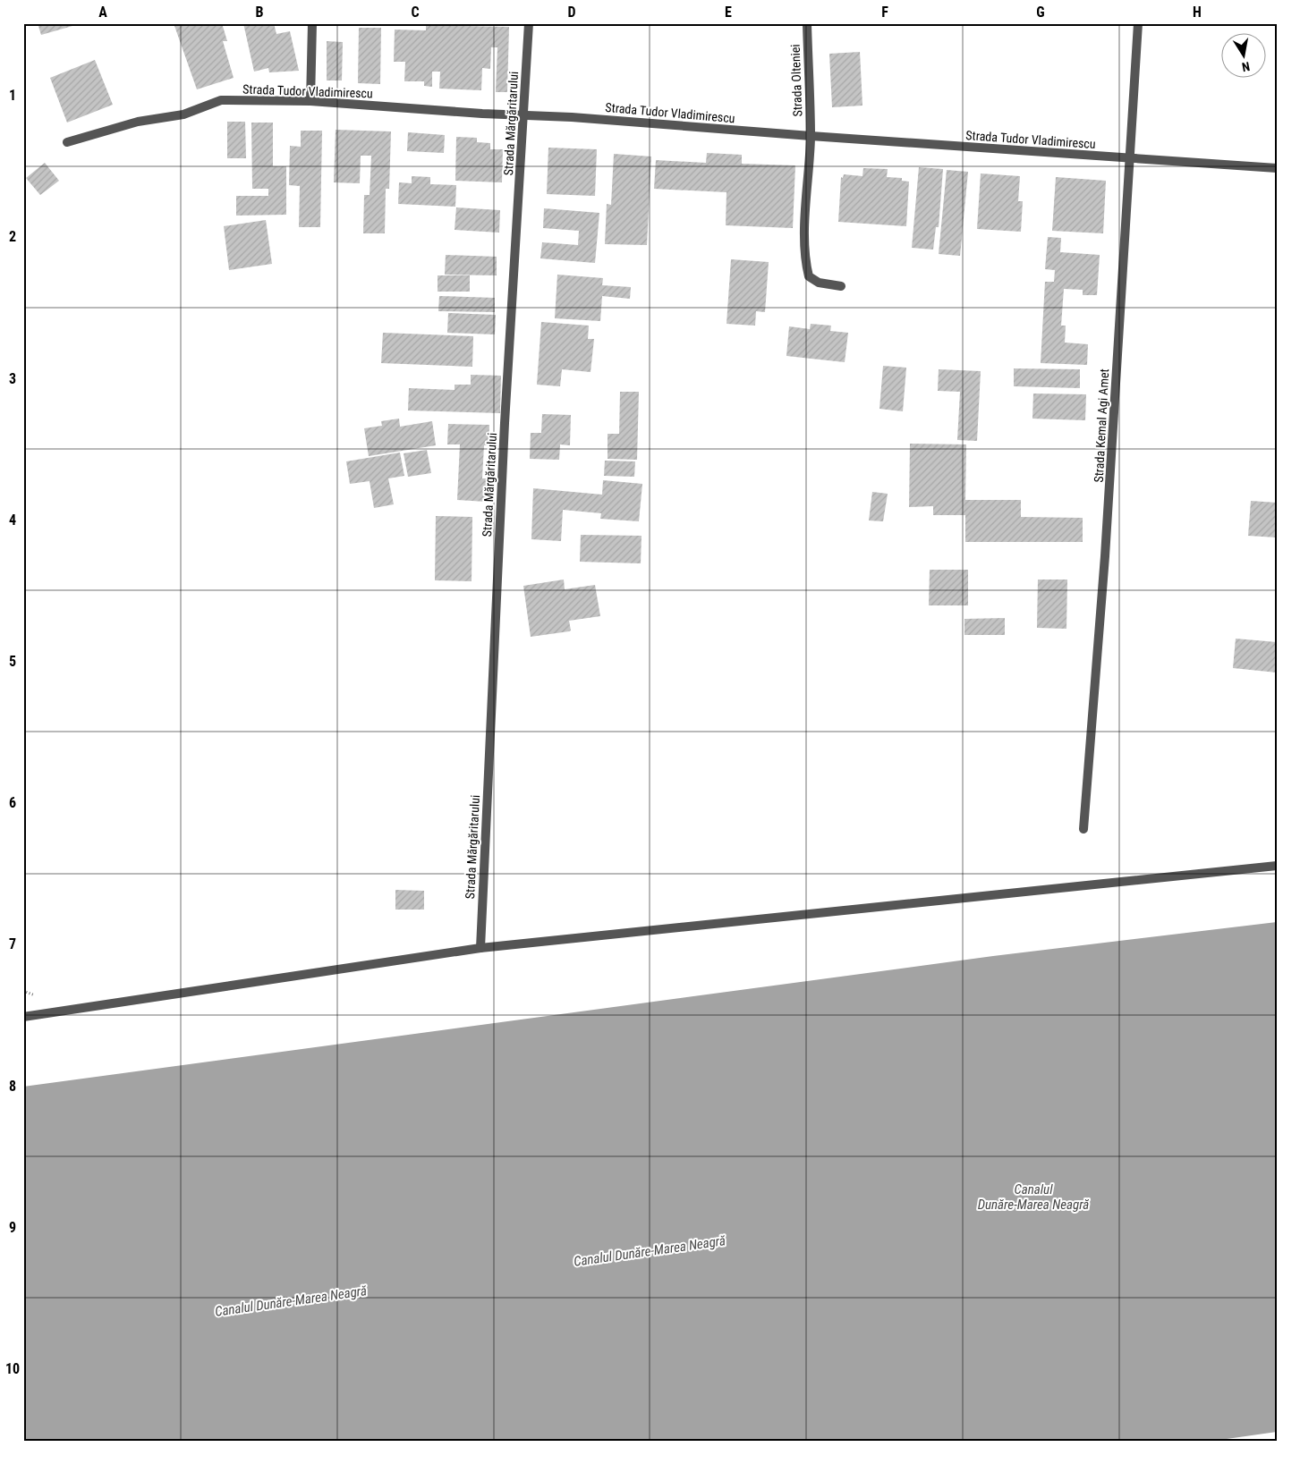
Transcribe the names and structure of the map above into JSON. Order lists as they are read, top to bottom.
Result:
{
  "streets": {
    "street": [
      "Strada Olteniei",
      "Strada Tudor Vladimirescu",
      "Strada Mărgăritarului",
      "Strada Kemal Agi Amet"
    ]
  },
  "crossings": [
    ["Strada Olteniei", "Strada Tudor Vladimirescu"],
    ["Strada Tudor Vladimirescu", "Strada Mărgăritarului"],
    ["Strada Tudor Vladimirescu", "Strada Kemal Agi Amet"]
  ],
  "water": ["Canalul Dunăre-Marea Neagră"],
  "north": "bottom",
  "grid": {
    "columns": [
      "A",
      "B",
      "C",
      "D",
      "E",
      "F",
      "G",
      "H"
    ],
    "rows": [
      "1",
      "2",
      "3",
      "4",
      "5",
      "6",
      "7",
      "8",
      "9",
      "10"
    ]
  }
}
